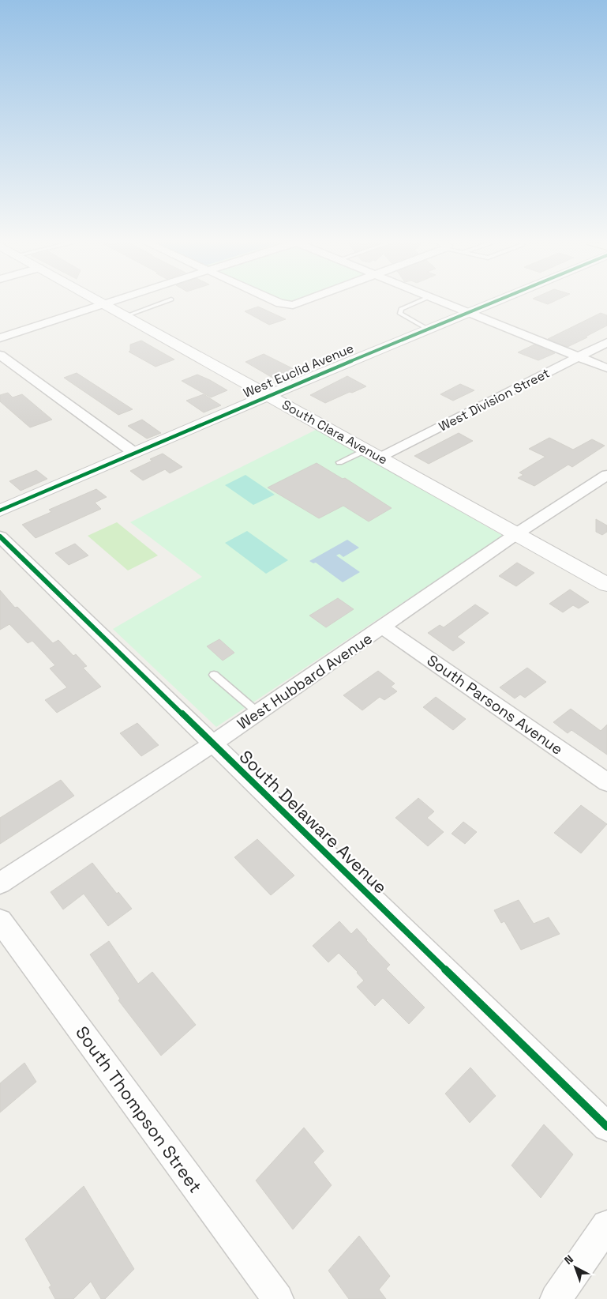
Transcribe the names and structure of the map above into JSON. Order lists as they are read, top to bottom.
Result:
{
  "streets": {
    "street": [
      "West Euclid Avenue",
      "West Division Street",
      "South Clara Avenue",
      "West Hubbard Avenue",
      "South Parsons Avenue",
      "South Delaware Avenue",
      "South Thompson Street"
    ]
  },
  "crossings": [
    ["West Euclid Avenue", "South Clara Avenue"],
    ["West Division Street", "South Clara Avenue"],
    ["South Clara Avenue", "West Hubbard Avenue"],
    ["West Hubbard Avenue", "South Parsons Avenue"],
    ["West Hubbard Avenue", "South Delaware Avenue"]
  ],
  "north": "top left"
}
